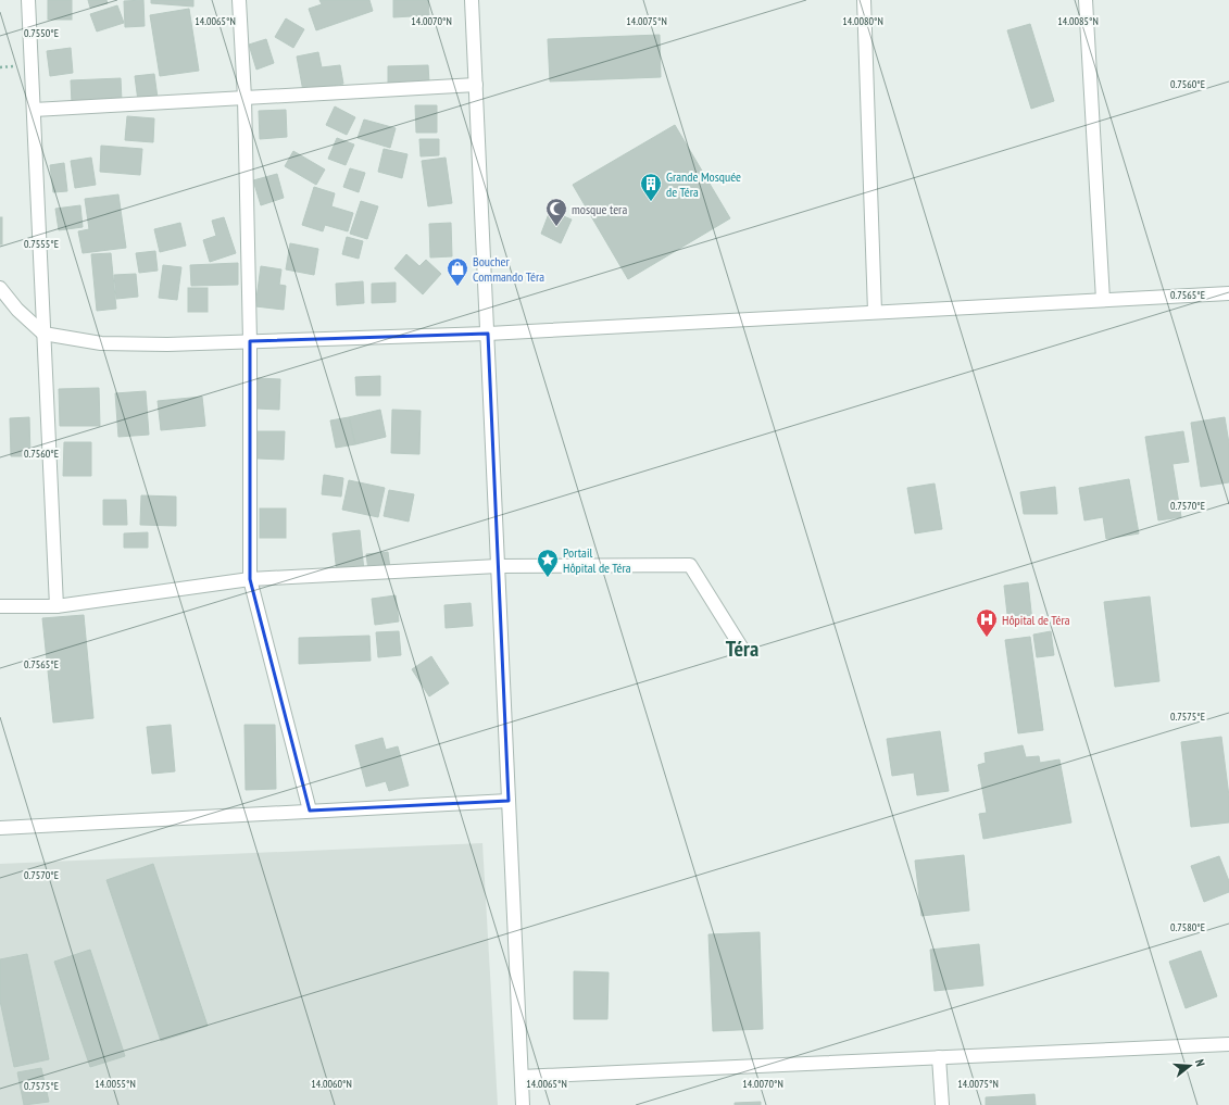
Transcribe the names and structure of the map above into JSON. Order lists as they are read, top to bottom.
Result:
{
  "districts": ["Téra"],
  "places": {
    "building": ["Grande Mosquée de Téra"],
    "mosque": ["mosque tera"],
    "shop": ["Boucher Commando Téra"],
    "place": ["Portail Hôpital de Téra"],
    "hospital": ["Hôpital de Téra"]
  },
  "north": "right",
  "coordinates": [
    "14.0065°N",
    "14.0070°N",
    "14.0075°N",
    "14.0080°N",
    "14.0085°N",
    "0.7550°E",
    "0.7560°E",
    "0.7555°E",
    "0.7565°E",
    "0.7570°E",
    "0.7575°E",
    "0.7580°E",
    "14.0055°N",
    "14.0060°N"
  ]
}
